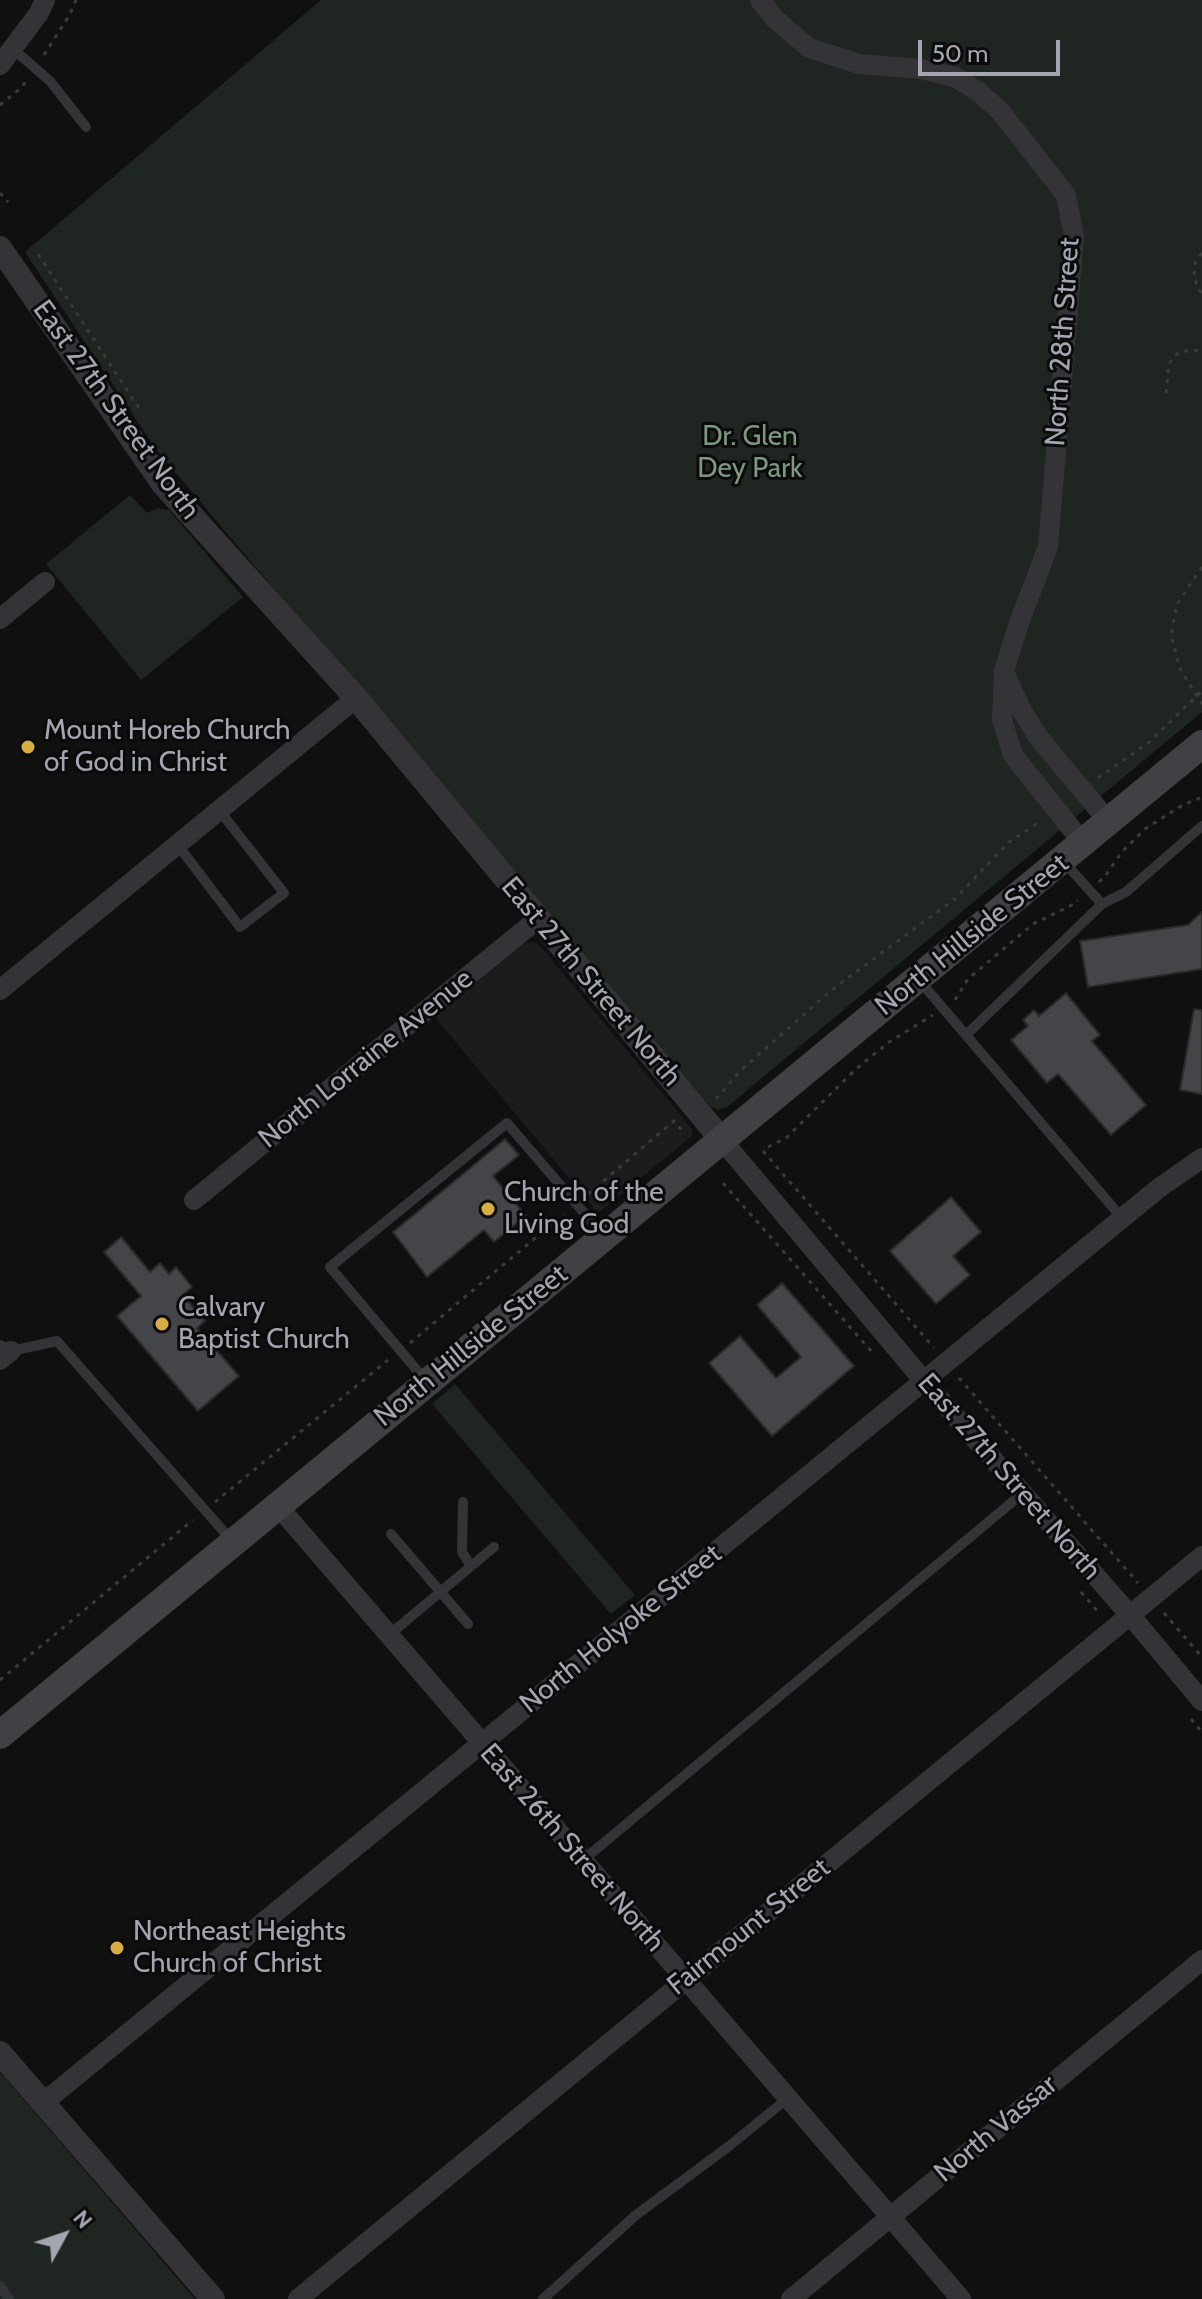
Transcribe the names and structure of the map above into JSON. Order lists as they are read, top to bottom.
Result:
{
  "streets": {
    "main road": ["North Hillside Street"],
    "street": [
      "North 28th Street",
      "East 27th Street North",
      "North Lorraine Avenue",
      "North Holyoke Street",
      "East 26th Street North",
      "Fairmount Street",
      "North Vassar"
    ]
  },
  "crossings": [
    ["North 28th Street", "North Hillside Street"],
    ["East 27th Street North", "North Hillside Street"],
    ["East 27th Street North", "North Lorraine Avenue"],
    ["East 27th Street North", "North Holyoke Street"],
    ["East 27th Street North", "Fairmount Street"],
    ["North Hillside Street", "East 26th Street North"],
    ["North Holyoke Street", "East 26th Street North"],
    ["East 26th Street North", "Fairmount Street"],
    ["East 26th Street North", "North Vassar"]
  ],
  "parks": ["Dr. Glen Dey Park"],
  "places": [
    "Mount Horeb Church of God in Christ",
    "Church of the Living God",
    "Calvary Baptist Church",
    "Northeast Heights Church of Christ"
  ],
  "scale_bar": "50 m",
  "north": "top right"
}
